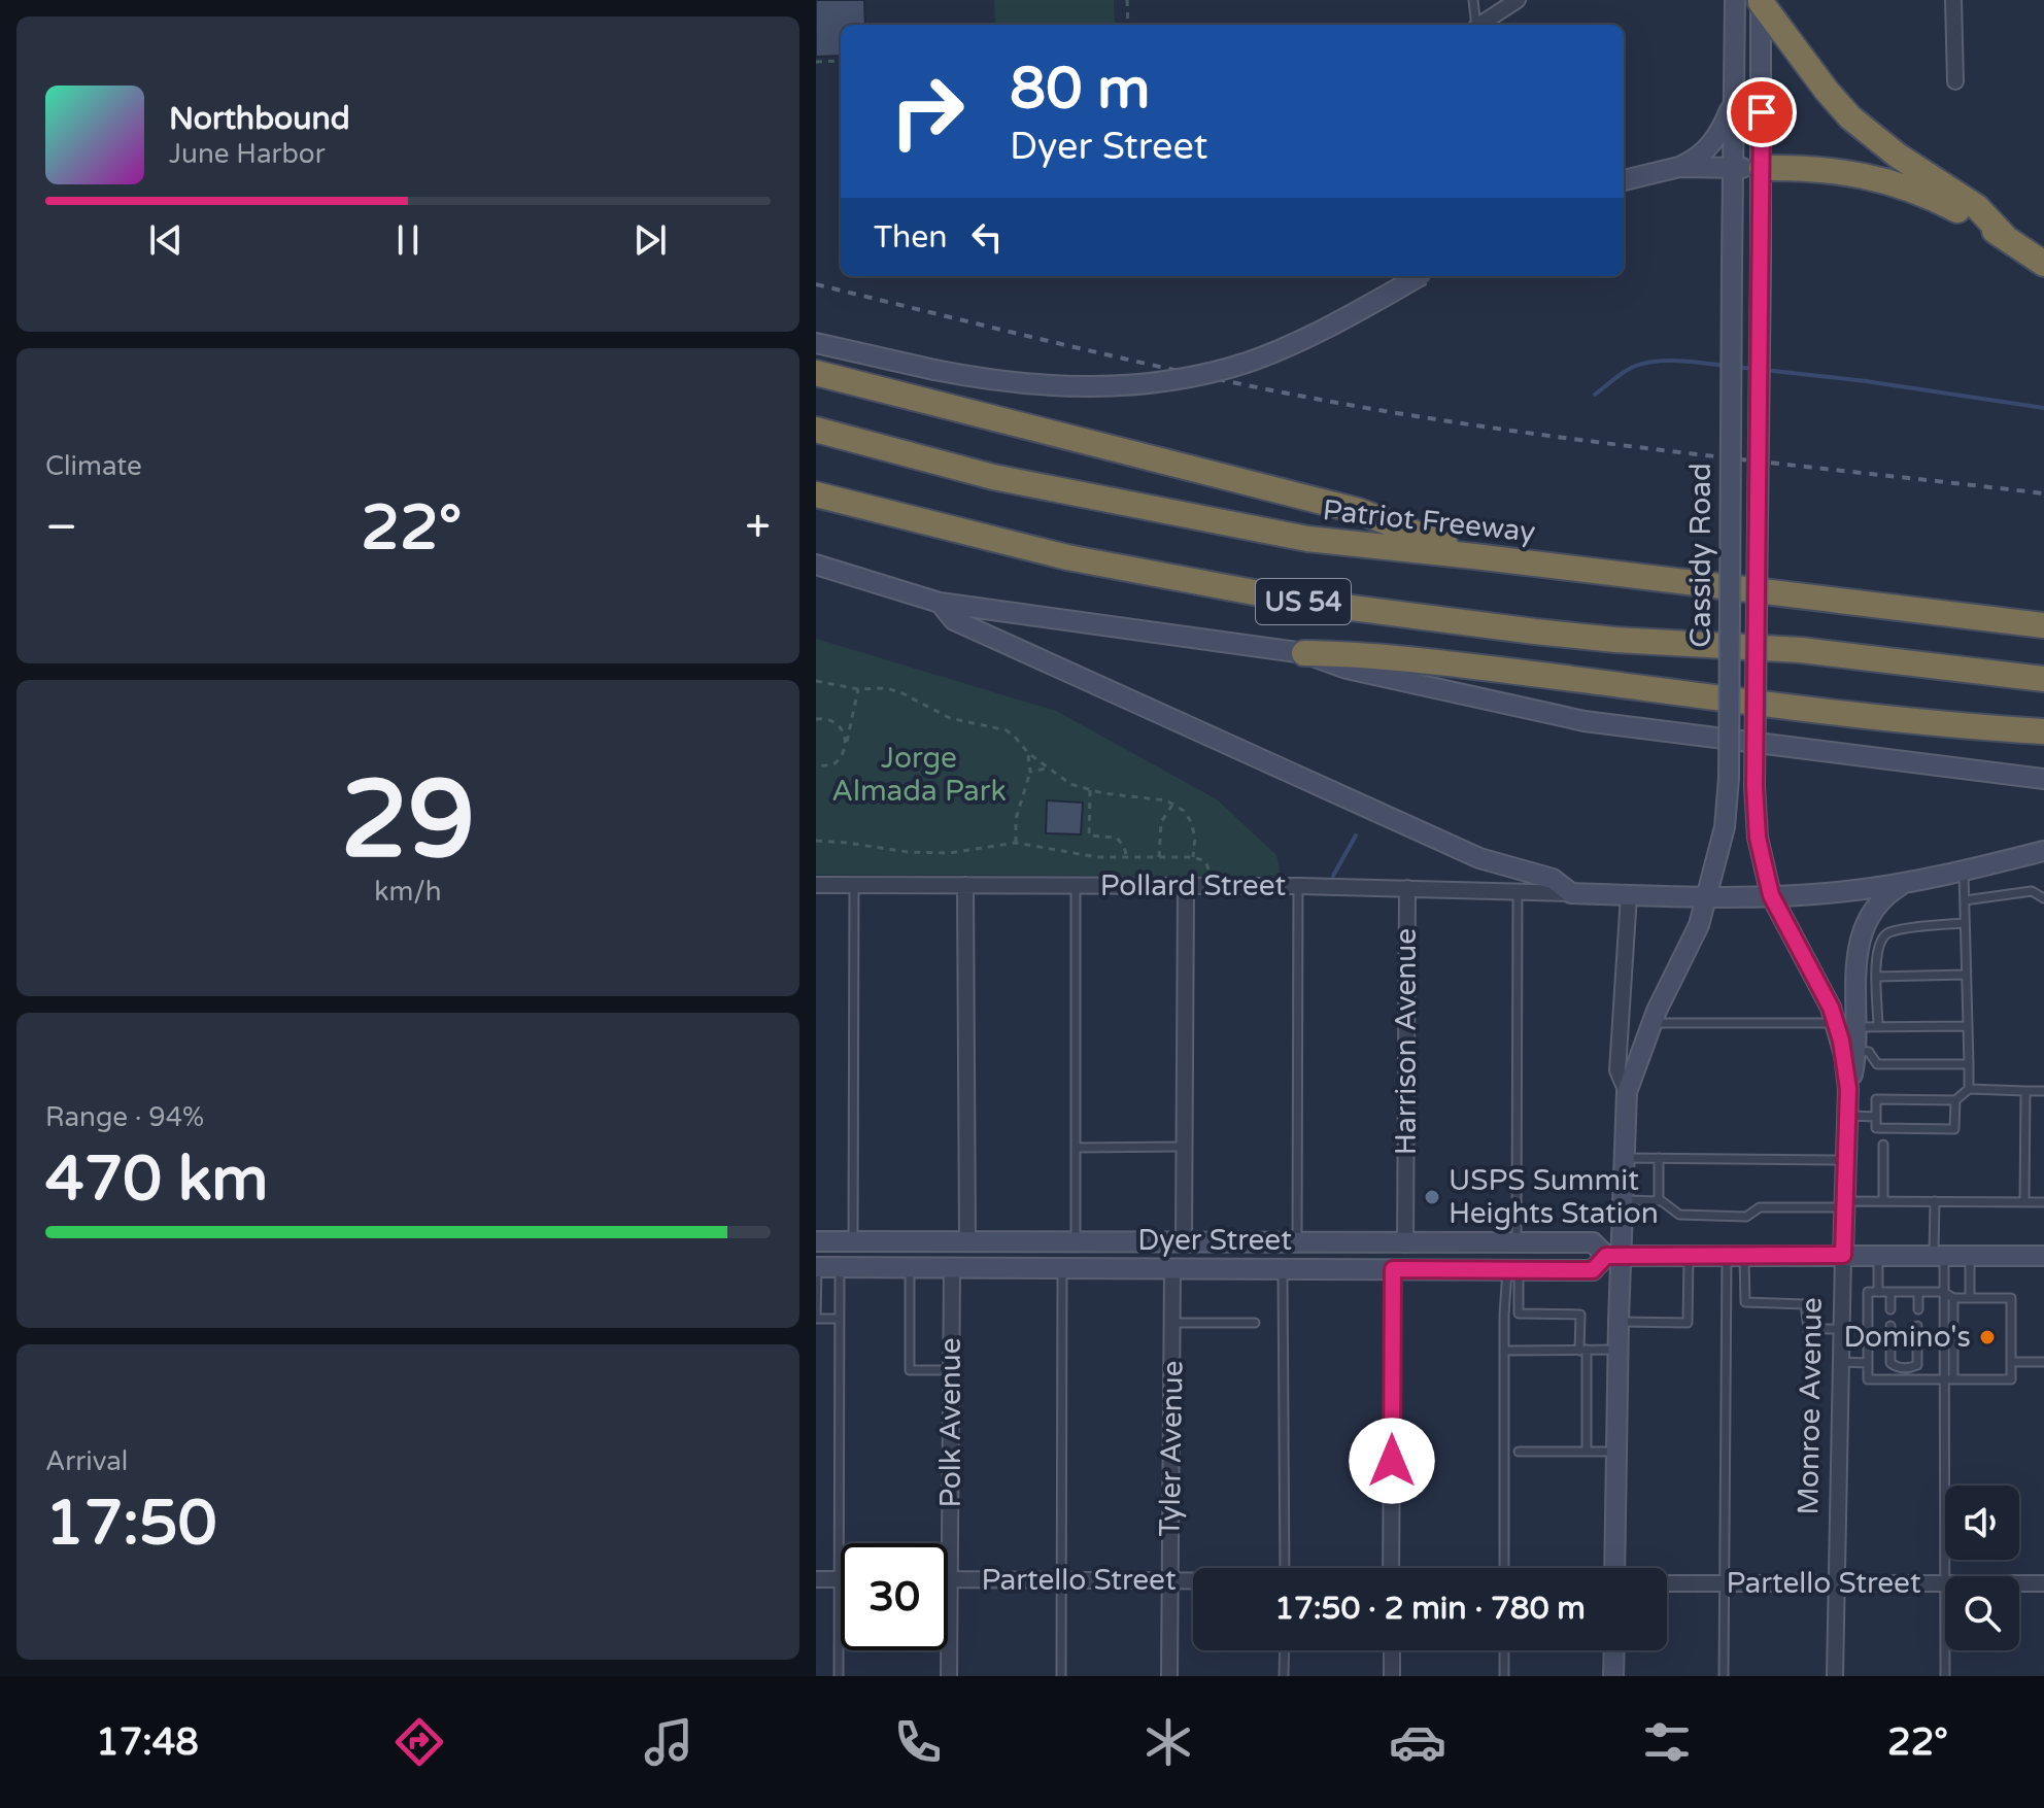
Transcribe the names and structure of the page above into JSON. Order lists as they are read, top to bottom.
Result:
{
  "streets": {
    "highway": ["Patriot Freeway", "US 54"],
    "main road": ["Cassidy Road", "Dyer Street", "Monroe Avenue"],
    "street": [
      "Pollard Street",
      "Harrison Avenue",
      "Polk Avenue",
      "Tyler Avenue",
      "Partello Street"
    ]
  },
  "crossings": [
    ["Cassidy Road", "Dyer Street"],
    ["Cassidy Road", "Monroe Avenue"],
    ["Pollard Street", "Harrison Avenue"],
    ["Harrison Avenue", "Dyer Street"],
    ["Dyer Street", "Monroe Avenue"],
    ["Dyer Street", "Polk Avenue"],
    ["Dyer Street", "Tyler Avenue"],
    ["Monroe Avenue", "Partello Street"],
    ["Polk Avenue", "Partello Street"],
    ["Tyler Avenue", "Partello Street"]
  ],
  "parks": ["Jorge Almada Park"],
  "places": ["USPS Summit Heights Station", "Domino's"],
  "page": {
    "turn": ["80 m", "Dyer Street"],
    "song": ["Northbound", "June Harbor"],
    "then": "Then",
    "tile": [
      "Climate",
      ["29", "km/h"],
      ["Range · 94%", "470 km"],
      ["Arrival", "17:50"]
    ],
    "heat": ["−", "22°", "+"],
    "limit": "30",
    "trip": "17:50 · 2 min · 780 m",
    "tabs": ["17:48", "22°"]
  }
}
